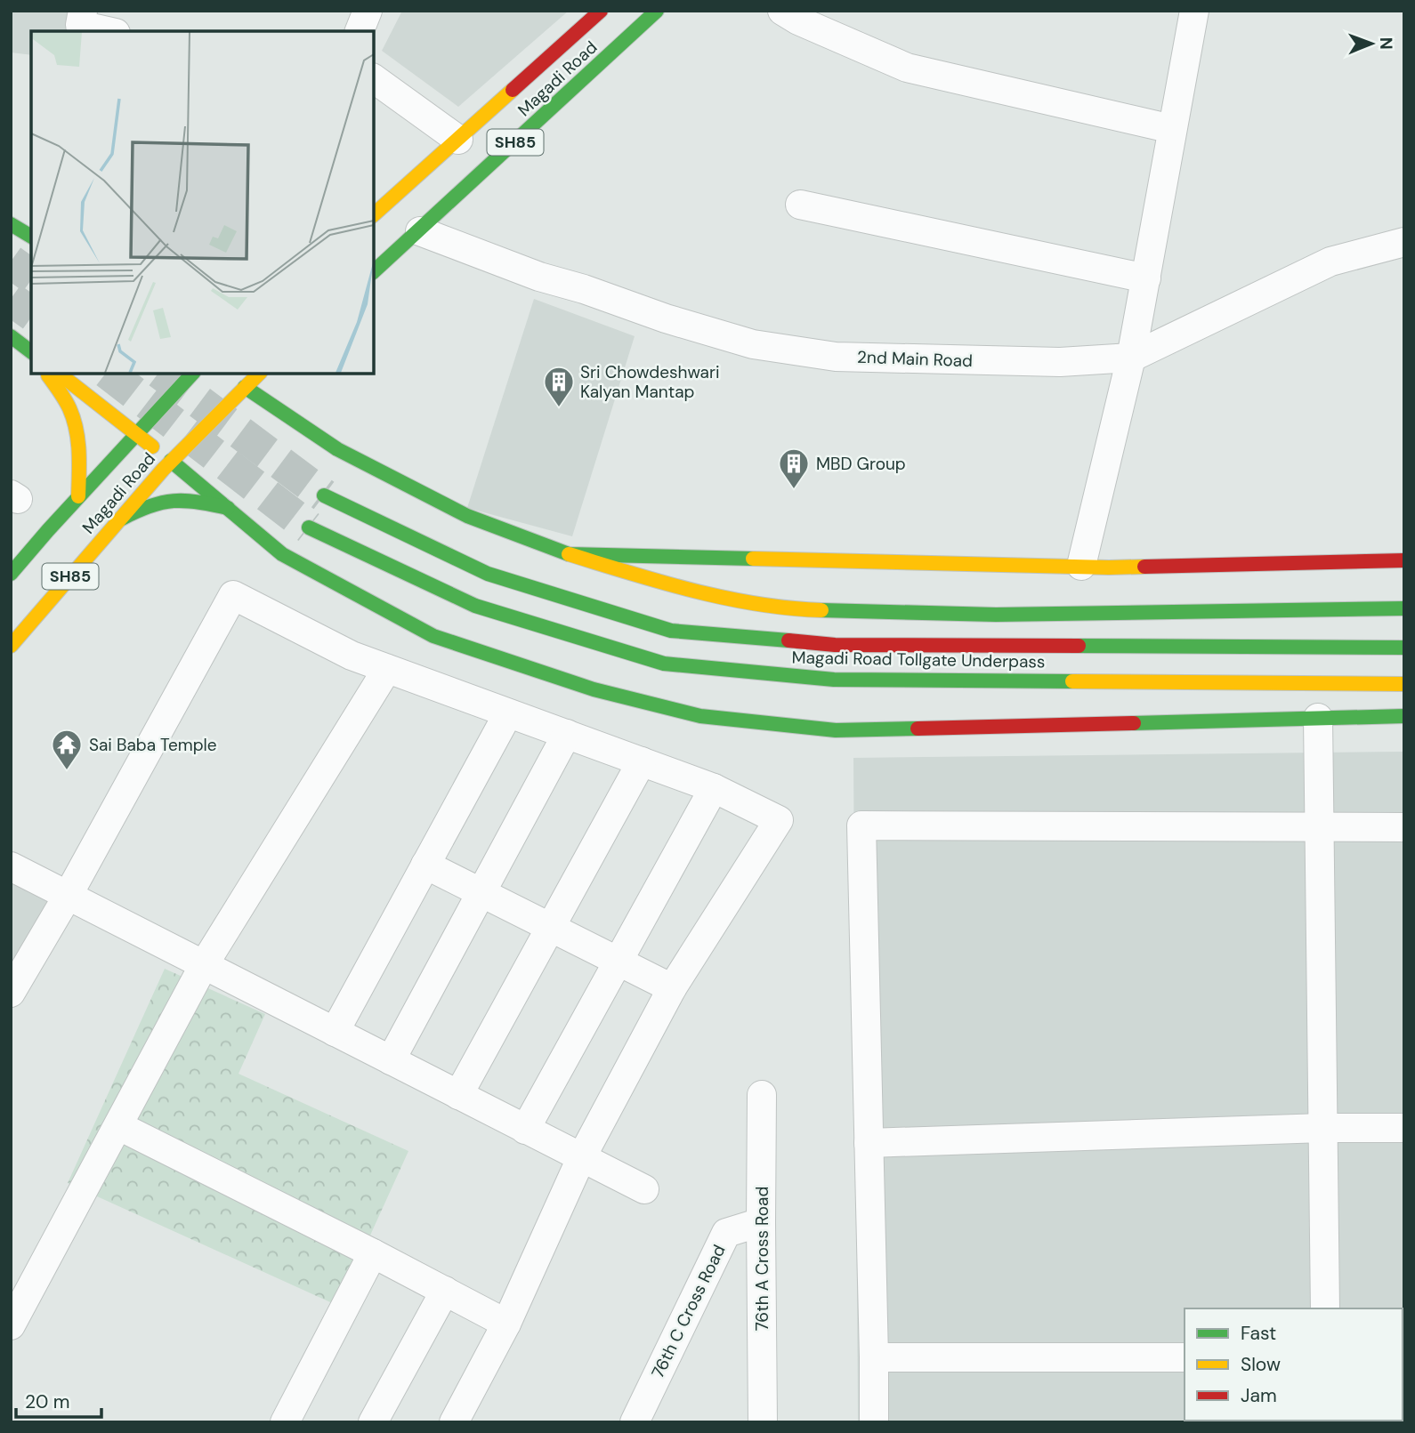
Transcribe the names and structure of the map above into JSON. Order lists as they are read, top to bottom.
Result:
{
  "streets": {
    "main road": ["Magadi Road", "SH85", "Magadi Road Tollgate Underpass"],
    "street": ["2nd Main Road", "76th A Cross Road", "76th C Cross Road"]
  },
  "crossings": [
    ["Magadi Road", "2nd Main Road"],
    ["76th A Cross Road", "76th C Cross Road"]
  ],
  "places": {
    "building": ["Sri Chowdeshwari Kalyan Mantap", "MBD Group"],
    "temple": ["Sai Baba Temple"]
  },
  "legend": ["Fast", "Slow", "Jam"],
  "scale_bar": "20 m",
  "north": "right"
}
